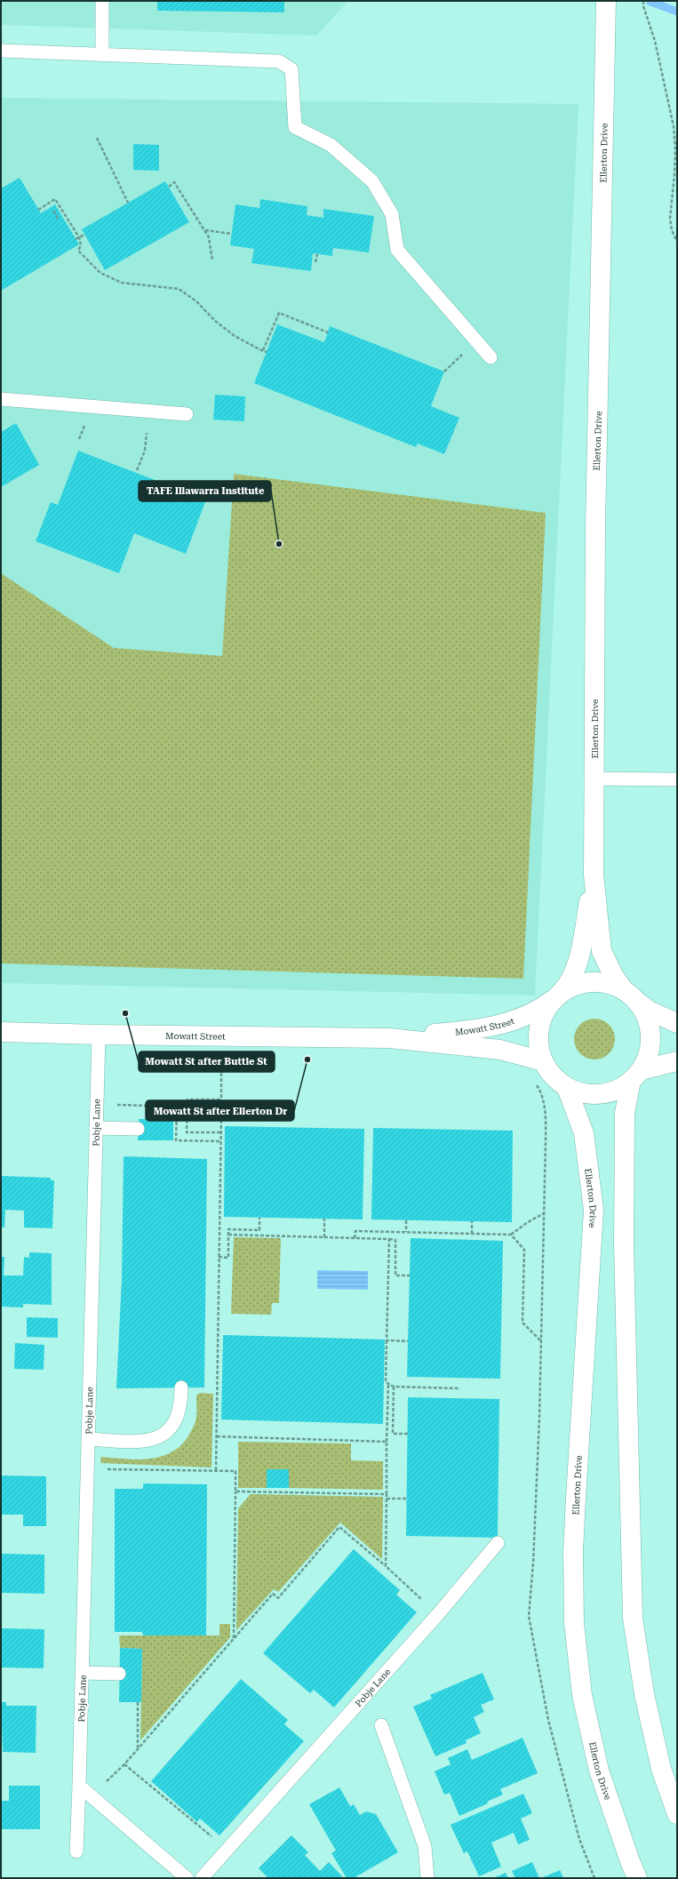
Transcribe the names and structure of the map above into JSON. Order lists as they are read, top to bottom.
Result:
{
  "streets": {
    "main road": ["Ellerton Drive", "Mowatt Street"],
    "lane": ["Pobje Lane"]
  },
  "crossings": [
    ["Ellerton Drive", "Mowatt Street"],
    ["Mowatt Street", "Pobje Lane"]
  ],
  "places": ["TAFE Illawarra Institute", "Mowatt St after Buttle St", "Mowatt St after Ellerton Dr"]
}
